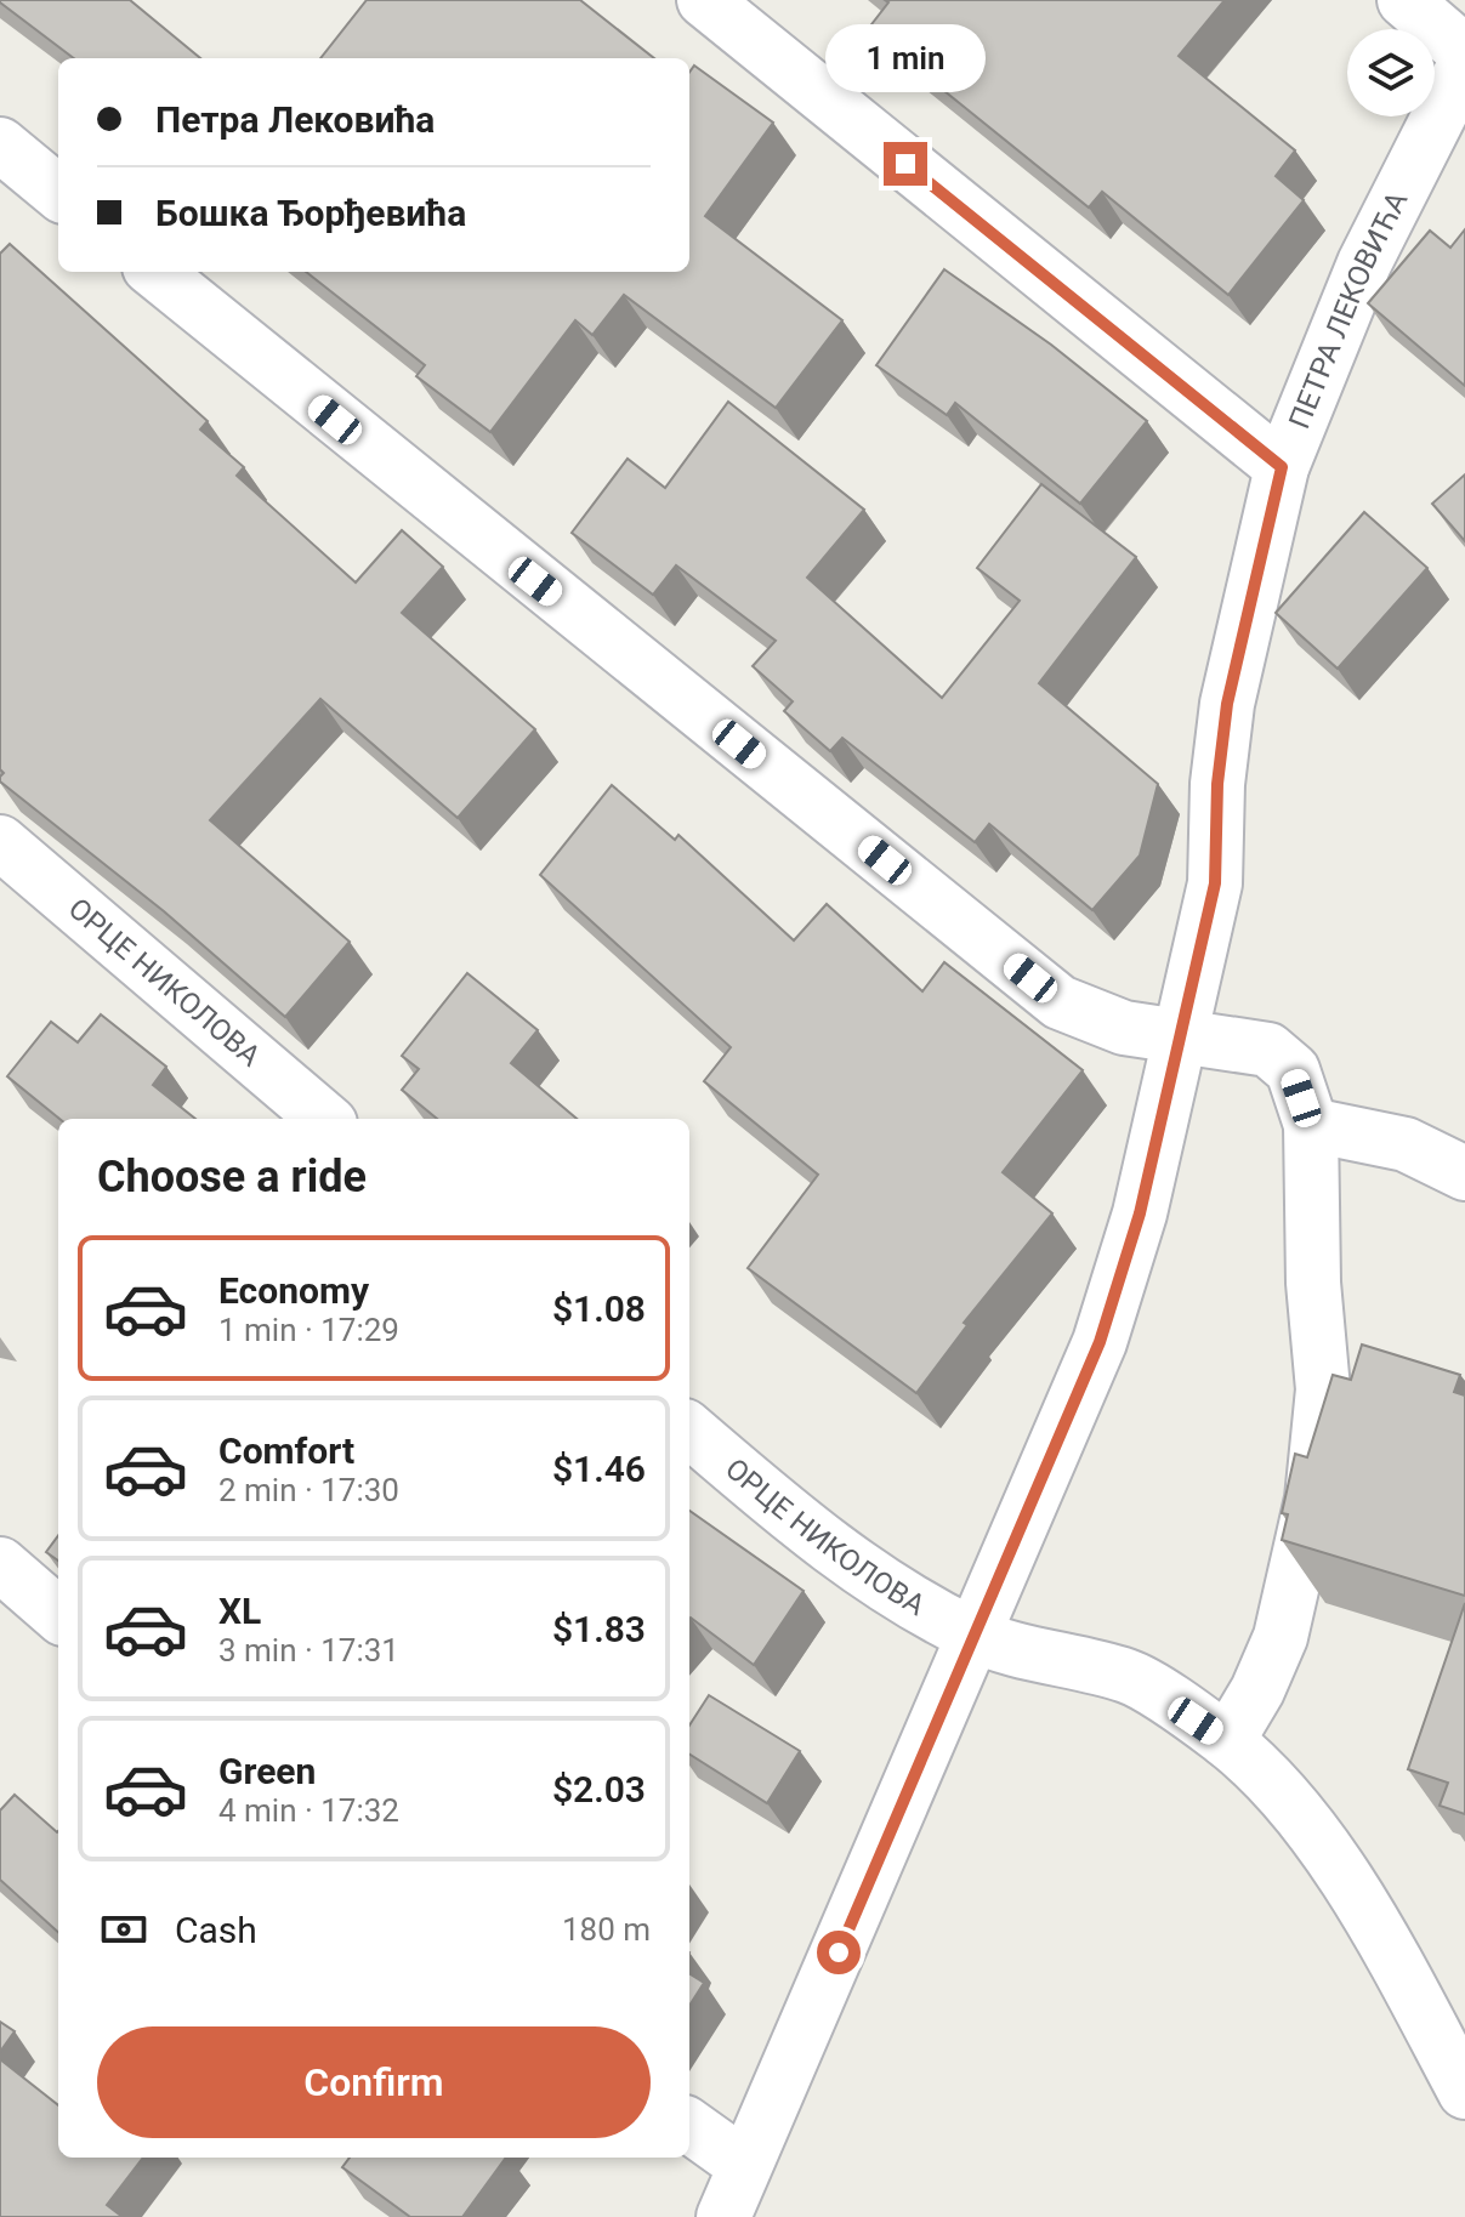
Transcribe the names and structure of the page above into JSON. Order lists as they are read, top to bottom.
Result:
{
  "streets": {
    "street": ["ПЕТРА ЛЕКОВИЋА", "ОРЦЕ НИКОЛОВА"]
  },
  "crossings": [
    ["ПЕТРА ЛЕКОВИЋА", "ОРЦЕ НИКОЛОВА"]
  ],
  "page": {
    "bubble": "1 min",
    "banner": ["Петра Лековића", "Бошка Ђорђевића"],
    "heading": "Choose a ride",
    "list": [
      {
        "name": "Economy",
        "note": "1 min · 17:29",
        "value": "$1.08"
      },
      {
        "name": "Comfort",
        "note": "2 min · 17:30",
        "value": "$1.46"
      },
      {
        "name": "XL",
        "note": "3 min · 17:31",
        "value": "$1.83"
      },
      {
        "name": "Green",
        "note": "4 min · 17:32",
        "value": "$2.03"
      }
    ],
    "pay": ["Cash", "180 m"],
    "buttons": "Confirm"
  }
}
